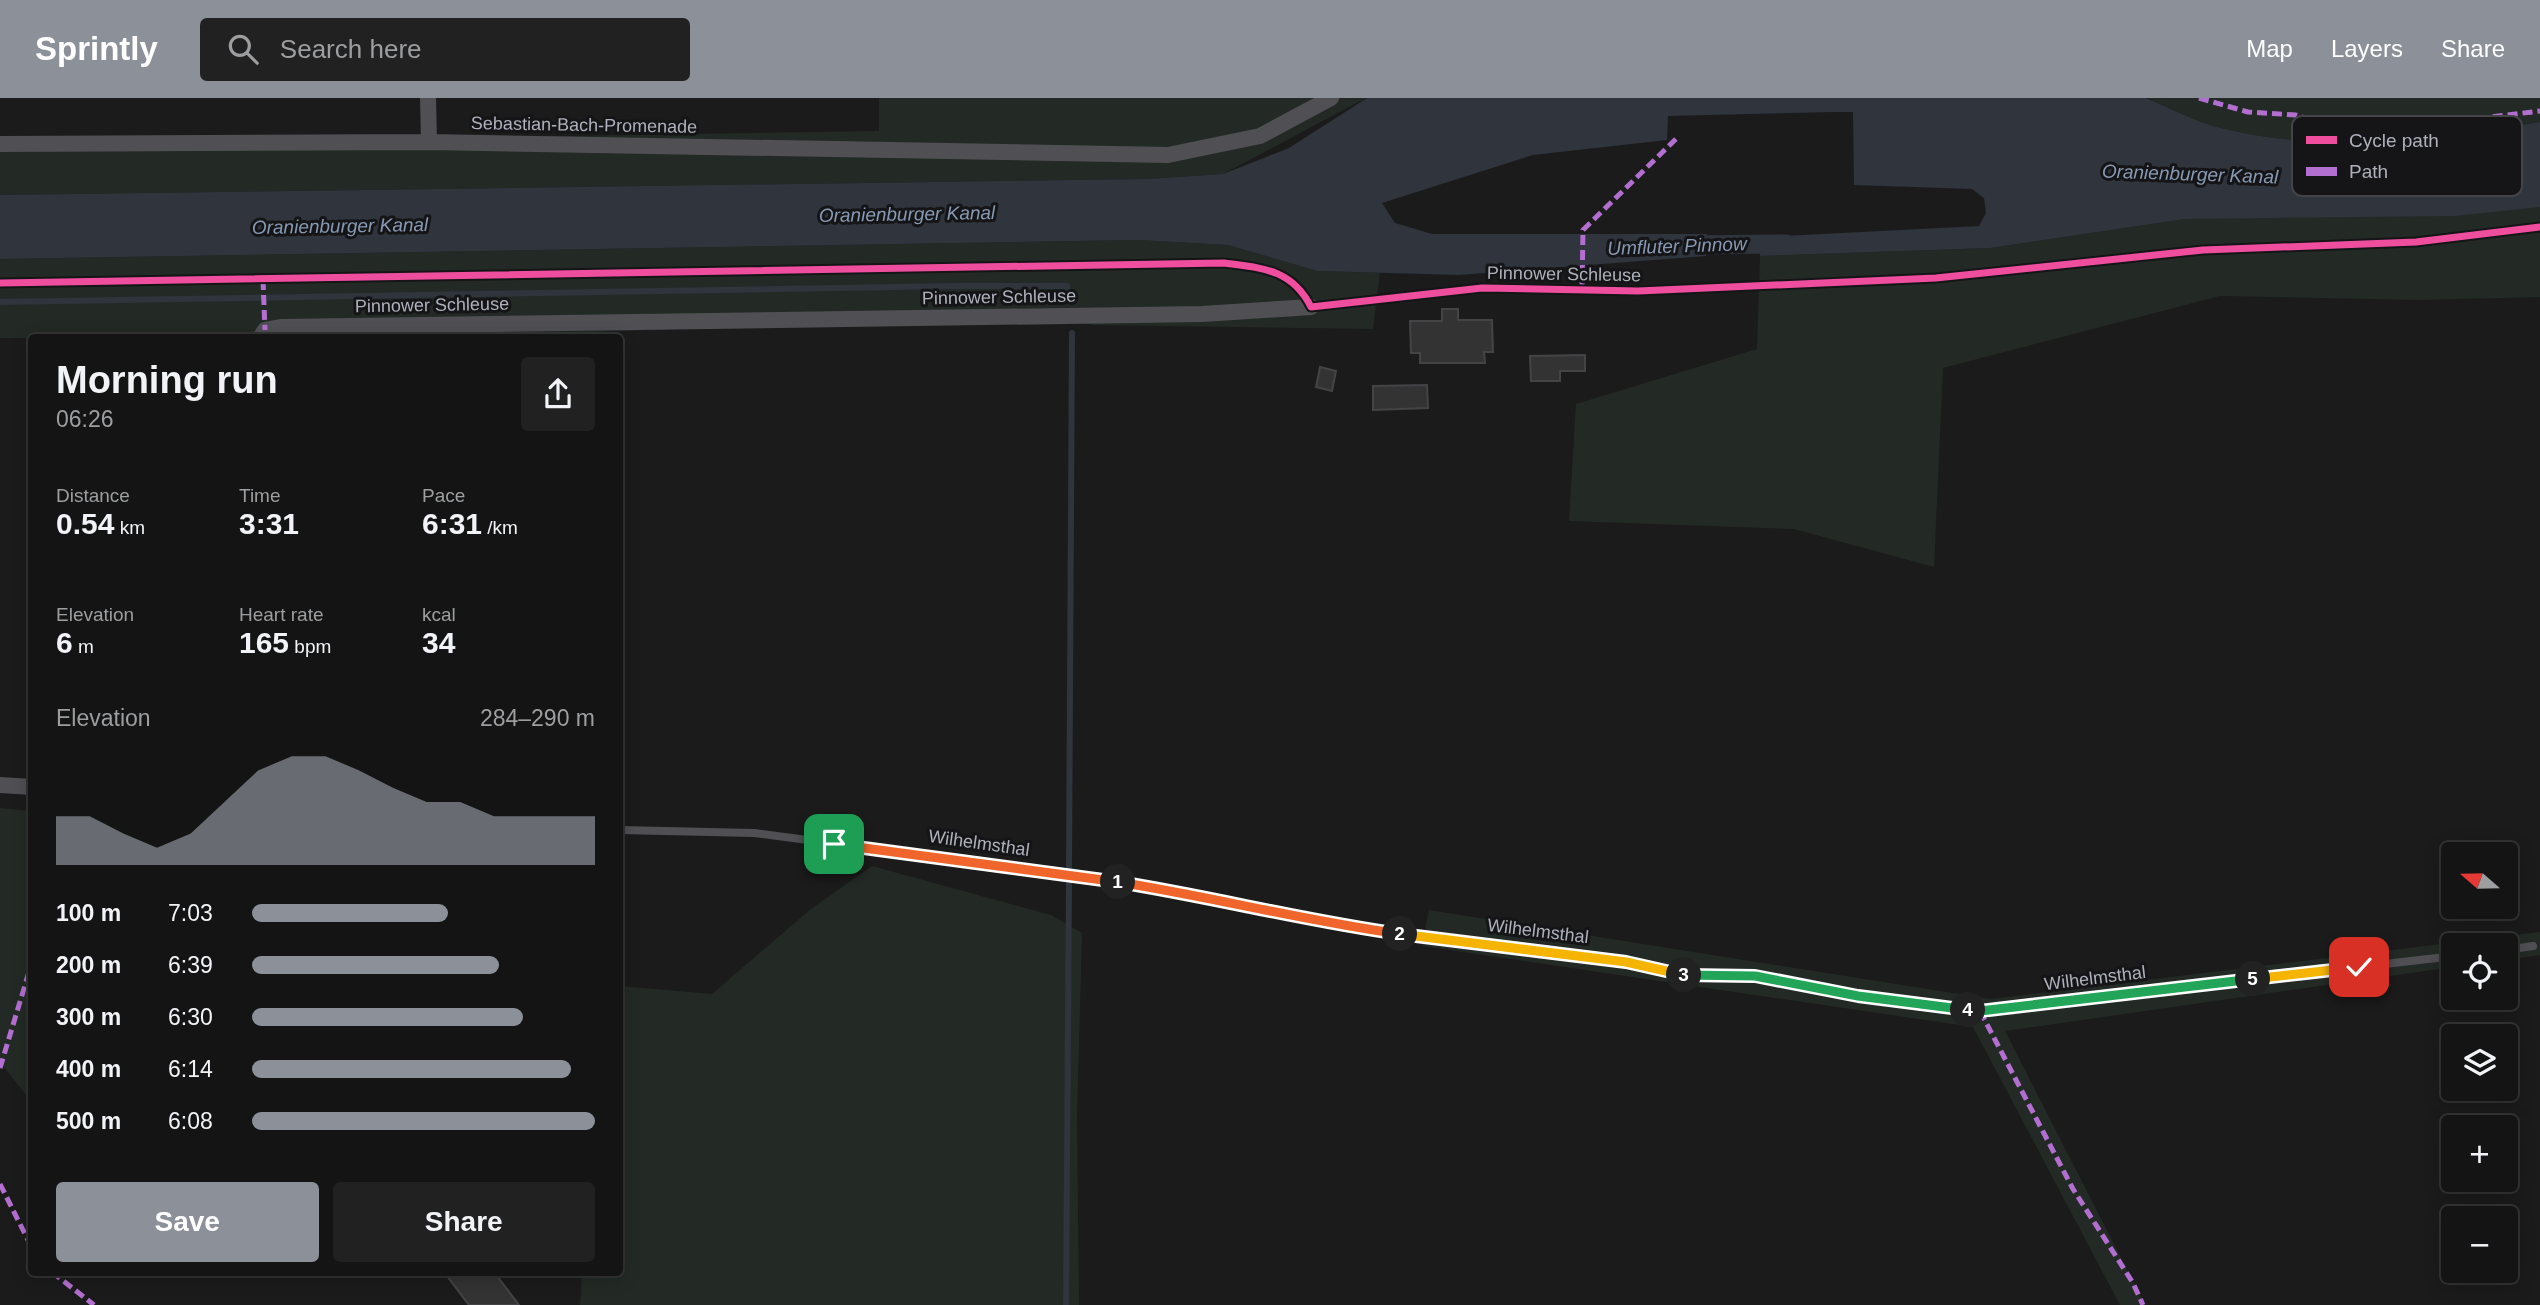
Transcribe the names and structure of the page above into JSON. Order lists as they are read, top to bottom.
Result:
{
  "streets": {
    "street": ["Sebastian-Bach-Promenade", "Pinnower Schleuse"],
    "lane": ["Wilhelmsthal"]
  },
  "water": ["Oranienburger Kanal", "Umfluter Pinnow"],
  "legend": ["Cycle path", "Path"],
  "north": "left",
  "page": {
    "header": "Sprintly",
    "search": "Search here",
    "nav": ["Map", "Layers", "Share"],
    "heading": ["Morning run", "06:26"],
    "stats": [
      ["Distance", "0.54 km"],
      ["Time", "3:31"],
      ["Pace", "6:31 /km"],
      ["Elevation", "6 m"],
      ["Heart rate", "165 bpm"],
      ["kcal", "34"]
    ],
    "chart": ["Elevation", "284–290 m"],
    "map_buttons": ["+", "−"],
    "pins": [
      "1",
      "2",
      "3",
      "5",
      "4"
    ],
    "list": [
      {
        "name": "100 m",
        "note": "7:03"
      },
      {
        "name": "200 m",
        "note": "6:39"
      },
      {
        "name": "300 m",
        "note": "6:30"
      },
      {
        "name": "400 m",
        "note": "6:14"
      },
      {
        "name": "500 m",
        "note": "6:08"
      }
    ],
    "buttons": ["Save", "Share"]
  }
}
